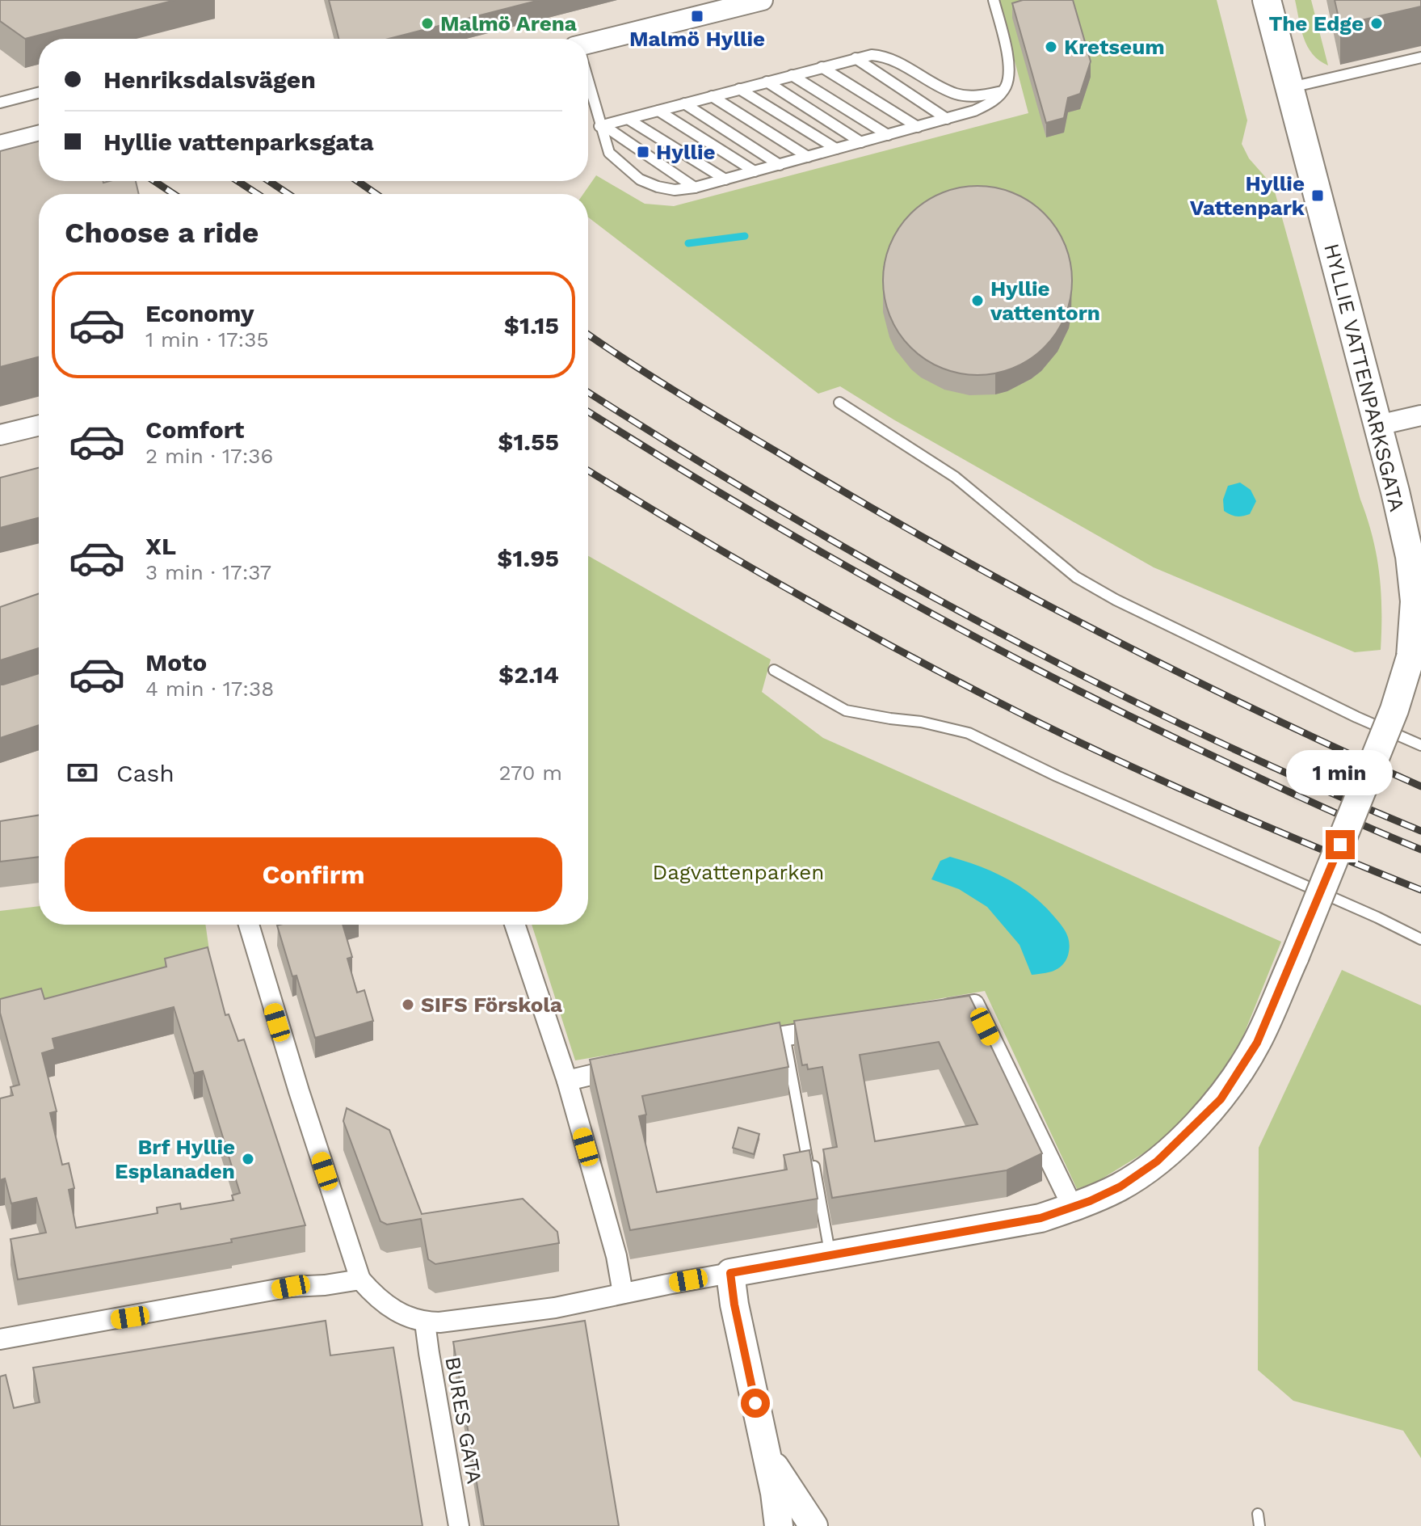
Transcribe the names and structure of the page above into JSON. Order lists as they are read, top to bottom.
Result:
{
  "streets": {
    "street": ["HYLLIE VATTENPARKSGATA", "BURES GATA"]
  },
  "crossings": [
    ["HYLLIE VATTENPARKSGATA", "BURES GATA"]
  ],
  "parks": ["Dagvattenparken"],
  "places": {
    "transit": ["Malmö Hyllie", "Hyllie", "Hyllie Vattenpark"],
    "other": [
      "Malmö Arena",
      "The Edge",
      "Kretseum",
      "Hyllie vattentorn",
      "SIFS Förskola",
      "Brf Hyllie Esplanaden"
    ]
  },
  "page": {
    "banner": ["Henriksdalsvägen", "Hyllie vattenparksgata"],
    "heading": "Choose a ride",
    "list": [
      {
        "name": "Economy",
        "note": "1 min · 17:35",
        "value": "$1.15"
      },
      {
        "name": "Comfort",
        "note": "2 min · 17:36",
        "value": "$1.55"
      },
      {
        "name": "XL",
        "note": "3 min · 17:37",
        "value": "$1.95"
      },
      {
        "name": "Moto",
        "note": "4 min · 17:38",
        "value": "$2.14"
      }
    ],
    "pay": ["Cash", "270 m"],
    "bubble": "1 min",
    "buttons": "Confirm"
  }
}
